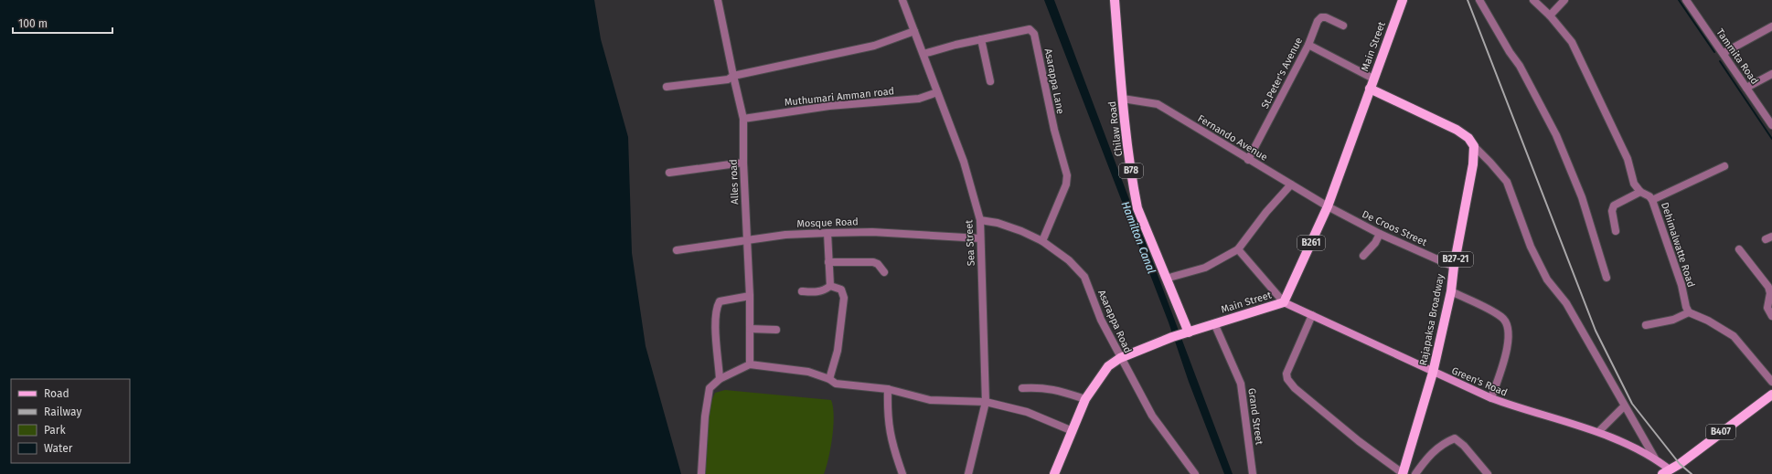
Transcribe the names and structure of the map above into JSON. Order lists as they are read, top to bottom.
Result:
{
  "streets": {
    "main road": [
      "Main Street",
      "Chilaw Road",
      "B78",
      "B261",
      "B27-21",
      "Rajapaksa Broadway",
      "Green's Road",
      "B407"
    ],
    "street": [
      "Tammita Road",
      "St.Peter's Avenue",
      "Asarappa Lane",
      "Muthumari Amman road",
      "Fernando Avenue",
      "Alles road",
      "Mosque Road",
      "De Croos Street",
      "Sea Street",
      "Dehimalwatte Road",
      "Asarappa Road",
      "Grand Street"
    ]
  },
  "crossings": [
    ["Main Street", "Chilaw Road"],
    ["Main Street", "Fernando Avenue"],
    ["Main Street", "De Croos Street"],
    ["Main Street", "Asarappa Road"],
    ["Main Street", "Green's Road"],
    ["Main Street", "Grand Street"],
    ["St.Peter's Avenue", "Fernando Avenue"],
    ["Asarappa Lane", "Sea Street"],
    ["Asarappa Lane", "Asarappa Road"],
    ["Muthumari Amman road", "Alles road"],
    ["Muthumari Amman road", "Sea Street"],
    ["Chilaw Road", "Fernando Avenue"],
    ["Fernando Avenue", "De Croos Street"],
    ["Alles road", "Mosque Road"],
    ["Mosque Road", "Sea Street"],
    ["De Croos Street", "Rajapaksa Broadway"],
    ["Sea Street", "Asarappa Road"],
    ["Rajapaksa Broadway", "Green's Road"],
    ["Green's Road", "B407"]
  ],
  "water": ["Hamilton Canal"],
  "legend": [
    "Road",
    "Railway",
    "Park",
    "Water"
  ],
  "scale_bar": "100 m"
}
